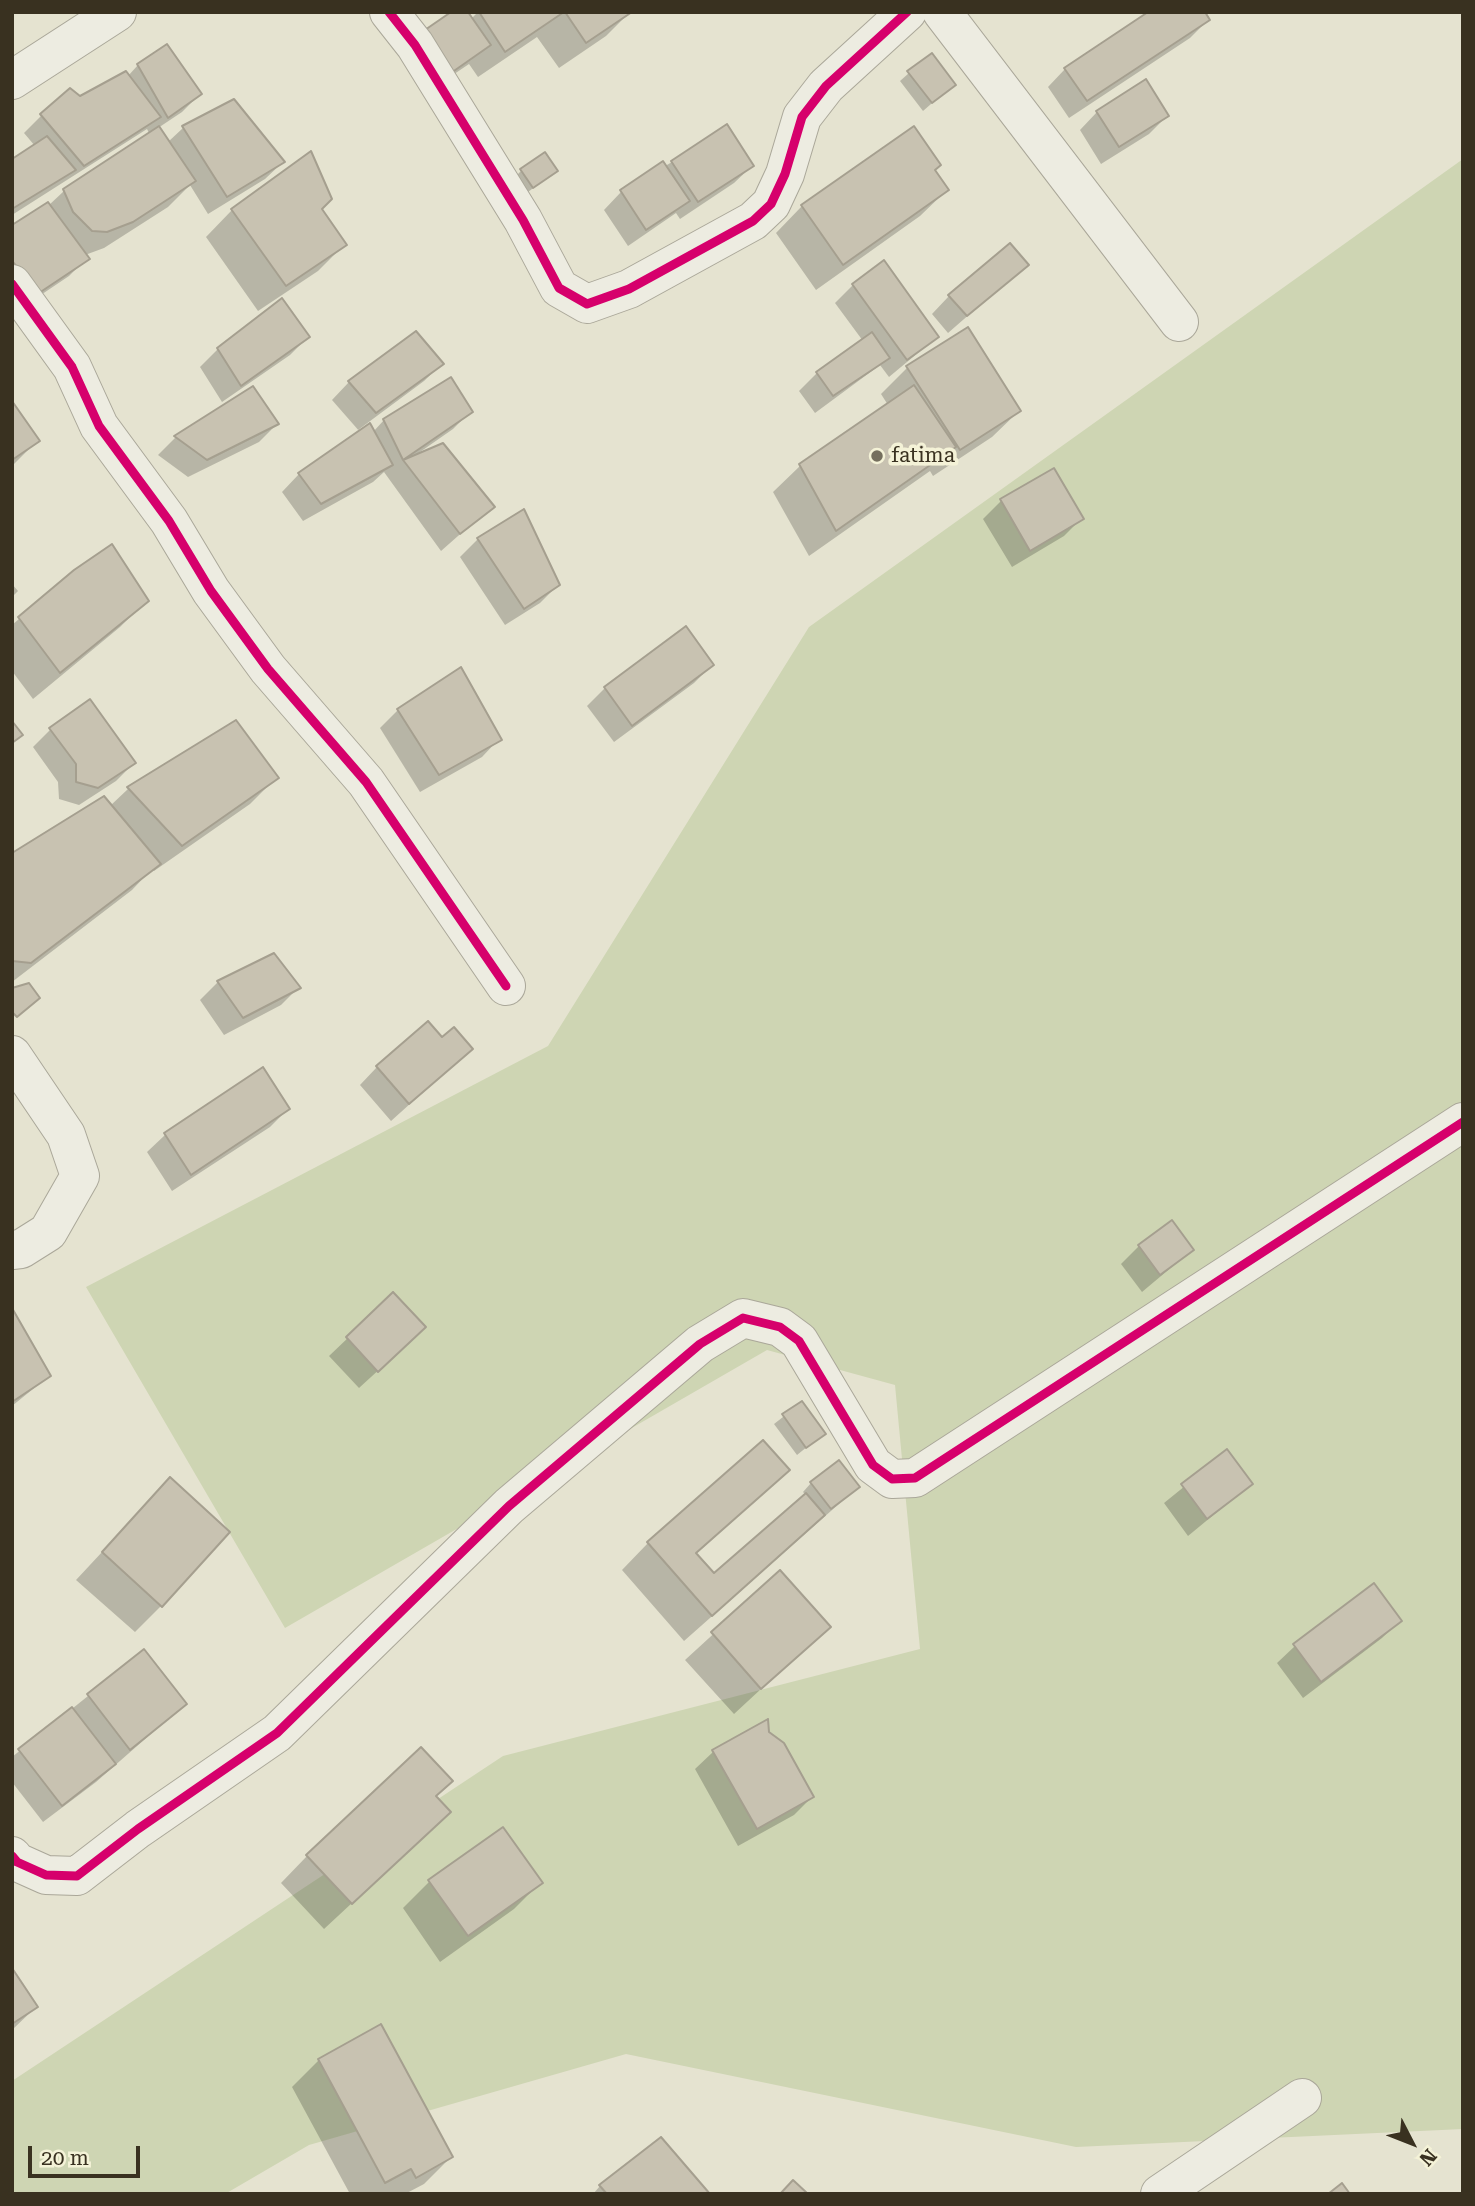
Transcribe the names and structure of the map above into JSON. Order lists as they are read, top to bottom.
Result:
{
  "places": ["fatima"],
  "scale_bar": "20 m",
  "north": "bottom right"
}
